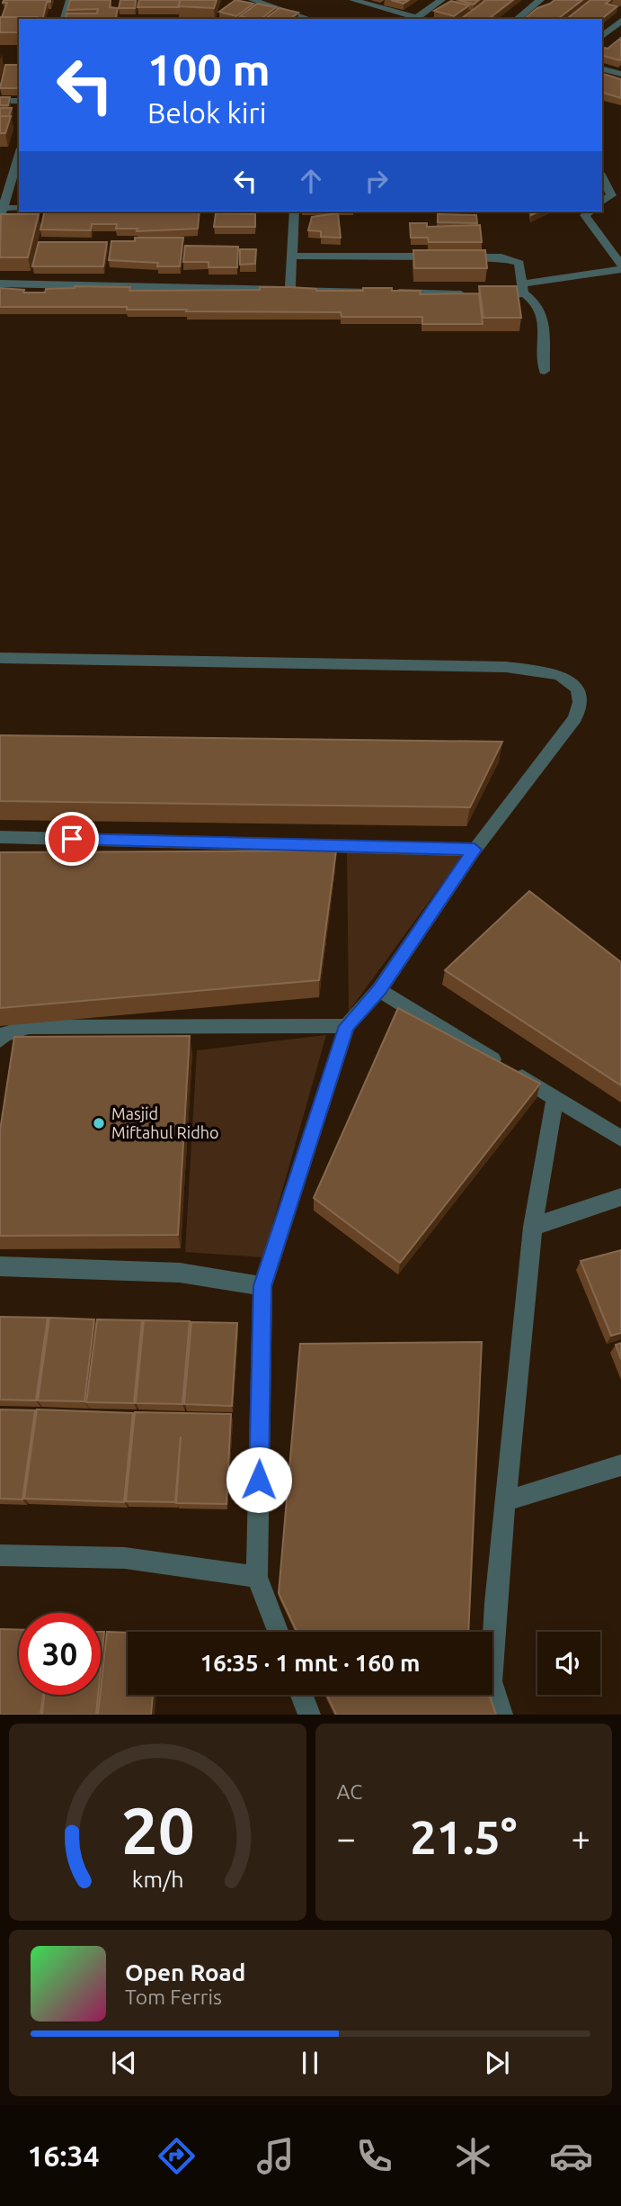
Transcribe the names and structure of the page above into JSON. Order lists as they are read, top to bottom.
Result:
{
  "places": ["Masjid Miftahul Ridho"],
  "page": {
    "turn": ["100 m", "Belok kiri"],
    "limit": "30",
    "trip": "16:35 · 1 mnt · 160 m",
    "tile": "AC",
    "heat": ["−", "21.5°", "+"],
    "song": ["Open Road", "Tom Ferris"],
    "tabs": "16:34",
    "gauge": ["20", "km/h"]
  }
}
